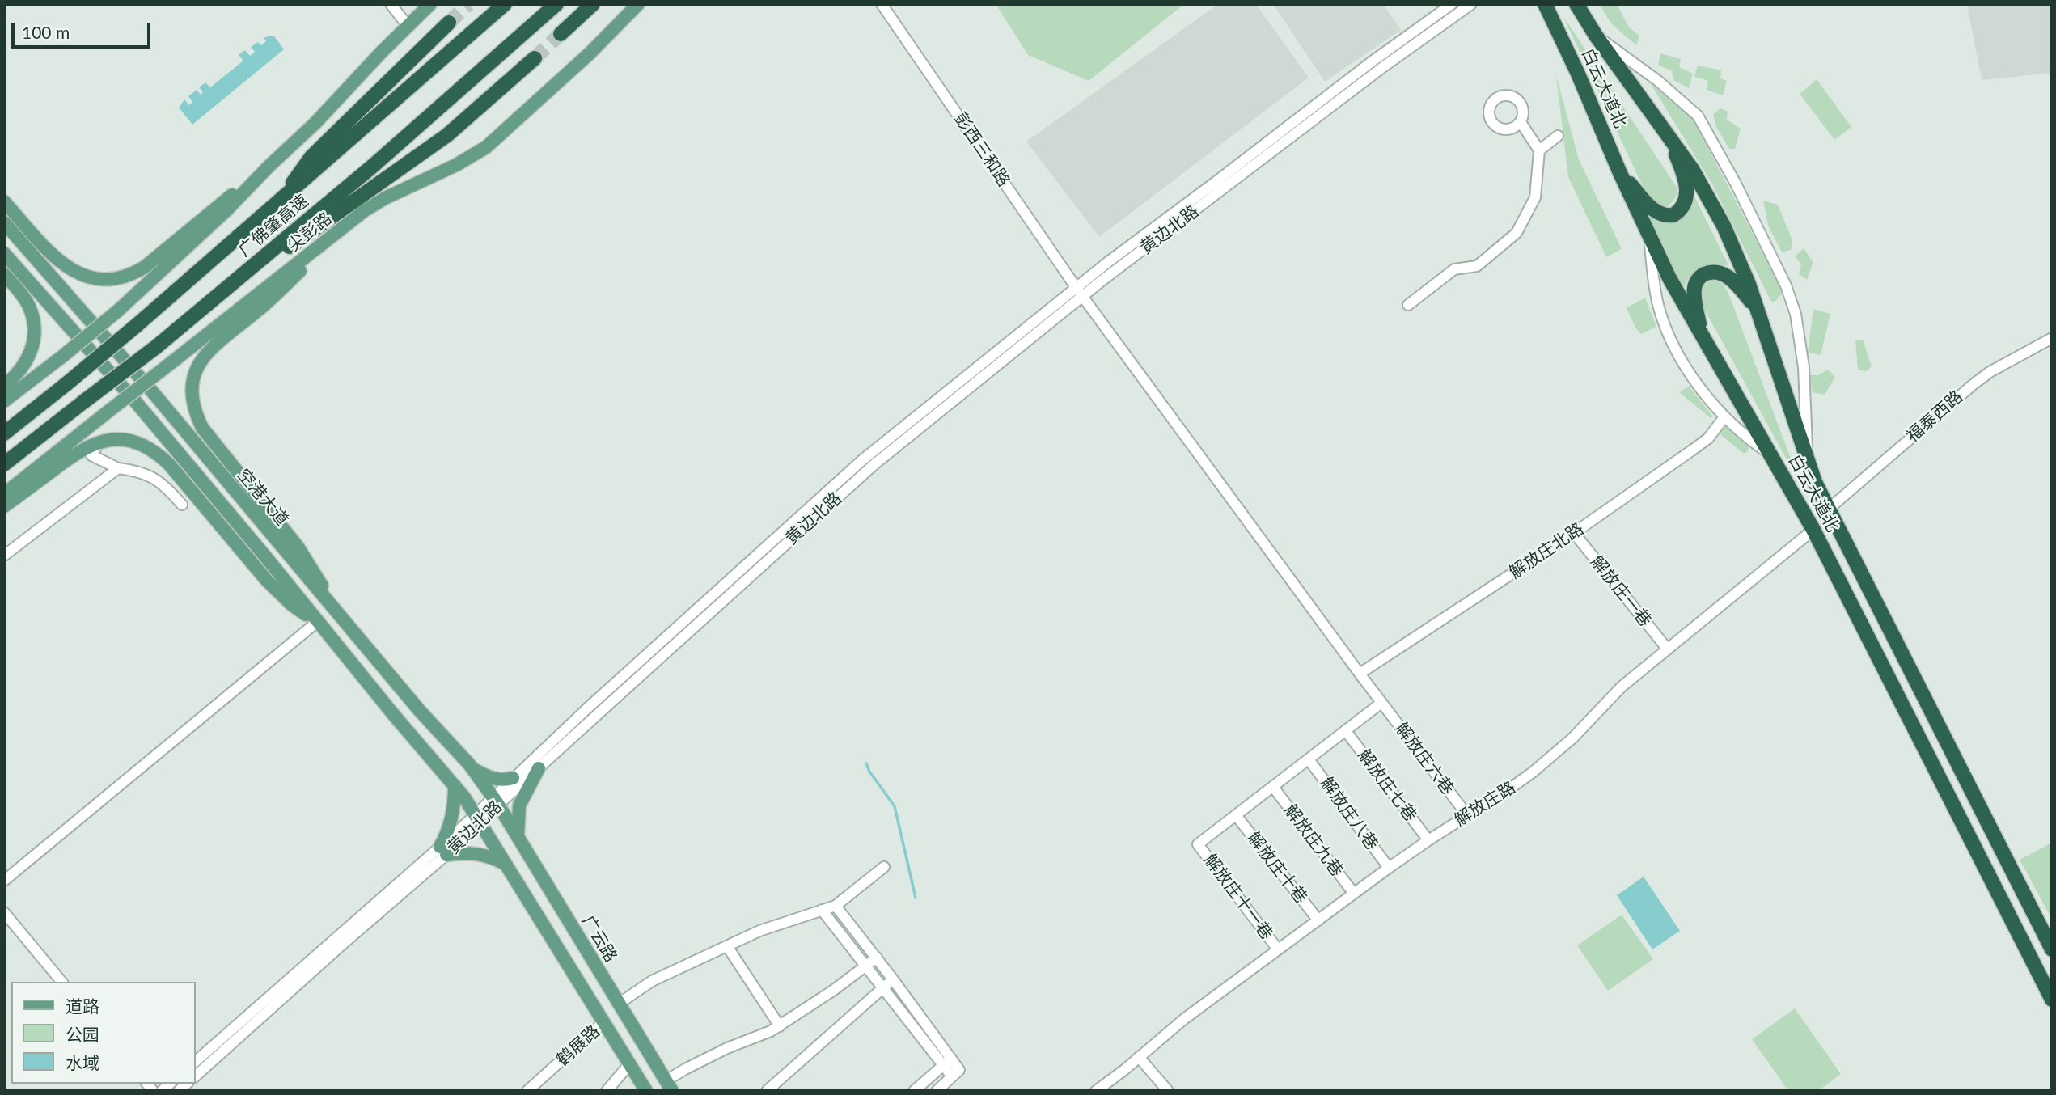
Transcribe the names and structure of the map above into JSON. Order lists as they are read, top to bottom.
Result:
{
  "streets": {
    "highway": ["白云大道北", "广佛肇高速"],
    "main road": ["尖彭路", "空港大道", "广云路"],
    "street": [
      "彭西三和路",
      "黄边北路",
      "福泰西路",
      "解放庄北路",
      "解放庄一巷",
      "解放庄六巷",
      "解放庄七巷",
      "解放庄路",
      "解放庄八巷",
      "解放庄九巷",
      "解放庄十巷",
      "解放庄十一巷",
      "鹤展路"
    ]
  },
  "crossings": [
    ["白云大道北", "福泰西路"],
    ["白云大道北", "解放庄路"],
    ["彭西三和路", "黄边北路"],
    ["彭西三和路", "解放庄北路"],
    ["彭西三和路", "解放庄六巷"],
    ["黄边北路", "空港大道"],
    ["黄边北路", "广云路"],
    ["空港大道", "广云路"],
    ["解放庄北路", "解放庄一巷"],
    ["解放庄北路", "解放庄六巷"],
    ["解放庄一巷", "解放庄路"],
    ["解放庄六巷", "解放庄路"],
    ["解放庄七巷", "解放庄路"],
    ["解放庄路", "解放庄八巷"],
    ["解放庄路", "解放庄九巷"],
    ["解放庄路", "解放庄十巷"],
    ["解放庄路", "解放庄十一巷"],
    ["解放庄十巷", "解放庄十一巷"]
  ],
  "legend": ["道路", "公园", "水域"],
  "scale_bar": "100 m"
}
